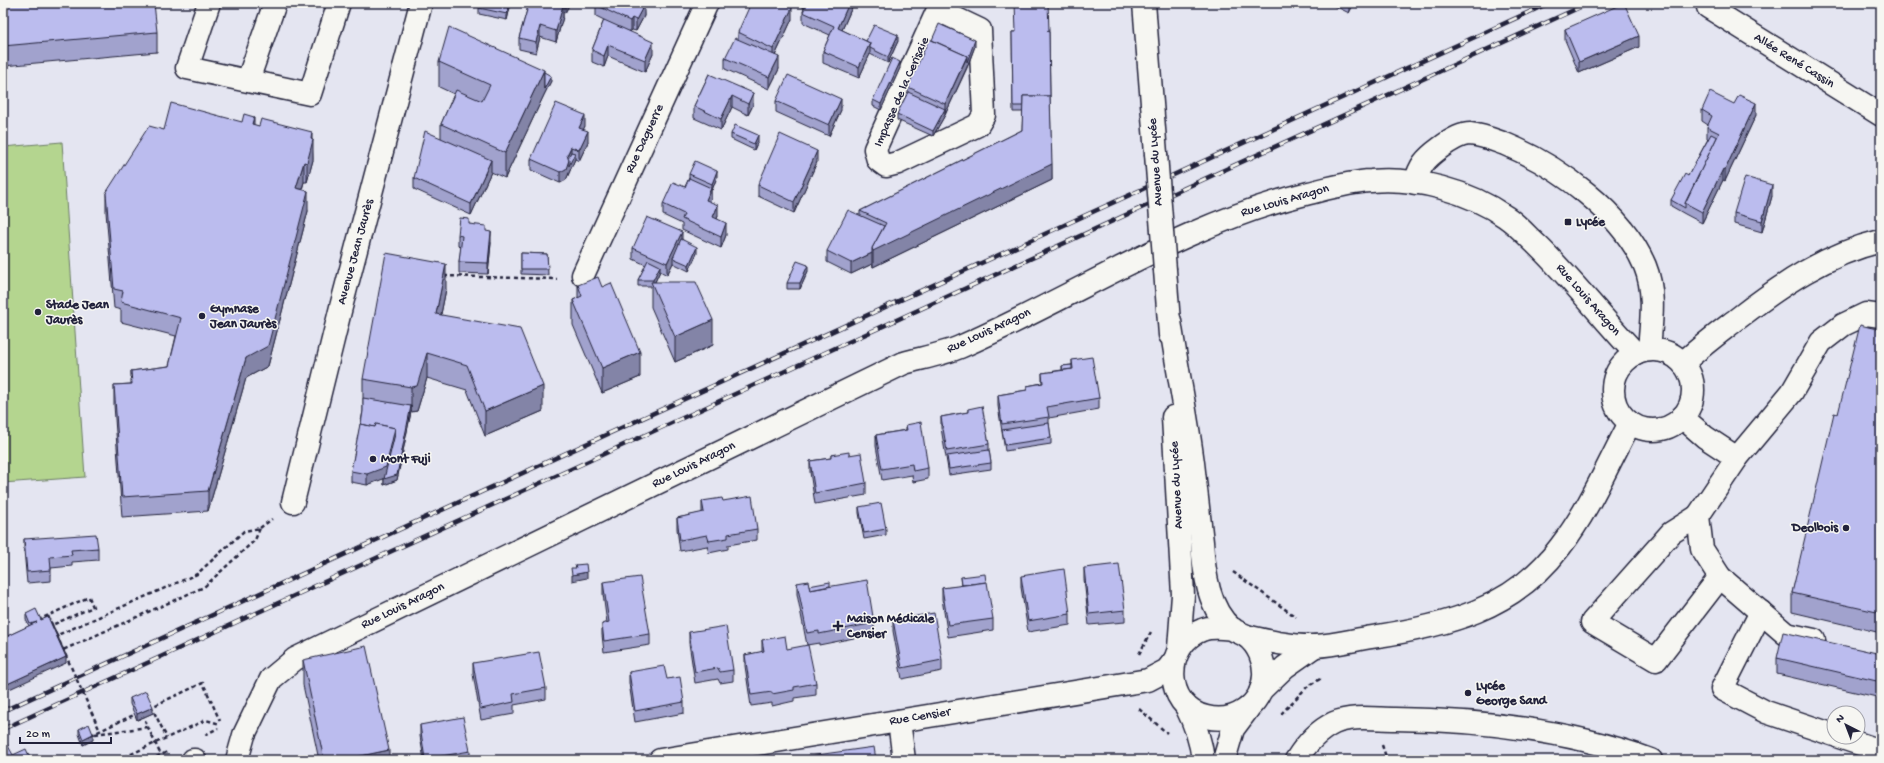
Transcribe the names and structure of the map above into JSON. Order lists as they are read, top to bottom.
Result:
{
  "streets": {
    "street": [
      "Allée René Cassin",
      "Impasse de la Cerisaie",
      "Rue Daguerre",
      "Avenue du Lycée",
      "Rue Louis Aragon",
      "Avenue Jean Jaurès",
      "Rue Censier"
    ]
  },
  "crossings": [
    ["Avenue du Lycée", "Rue Censier"]
  ],
  "places": {
    "transit": ["Lycée"],
    "other": [
      "Stade Jean Jaurès",
      "Gymnase Jean Jaurès",
      "Mont Fuji",
      "Deolbois",
      "Lycée George Sand"
    ],
    "health": ["Maison Médicale Censier"]
  },
  "scale_bar": "20 m",
  "north": "top left"
}
